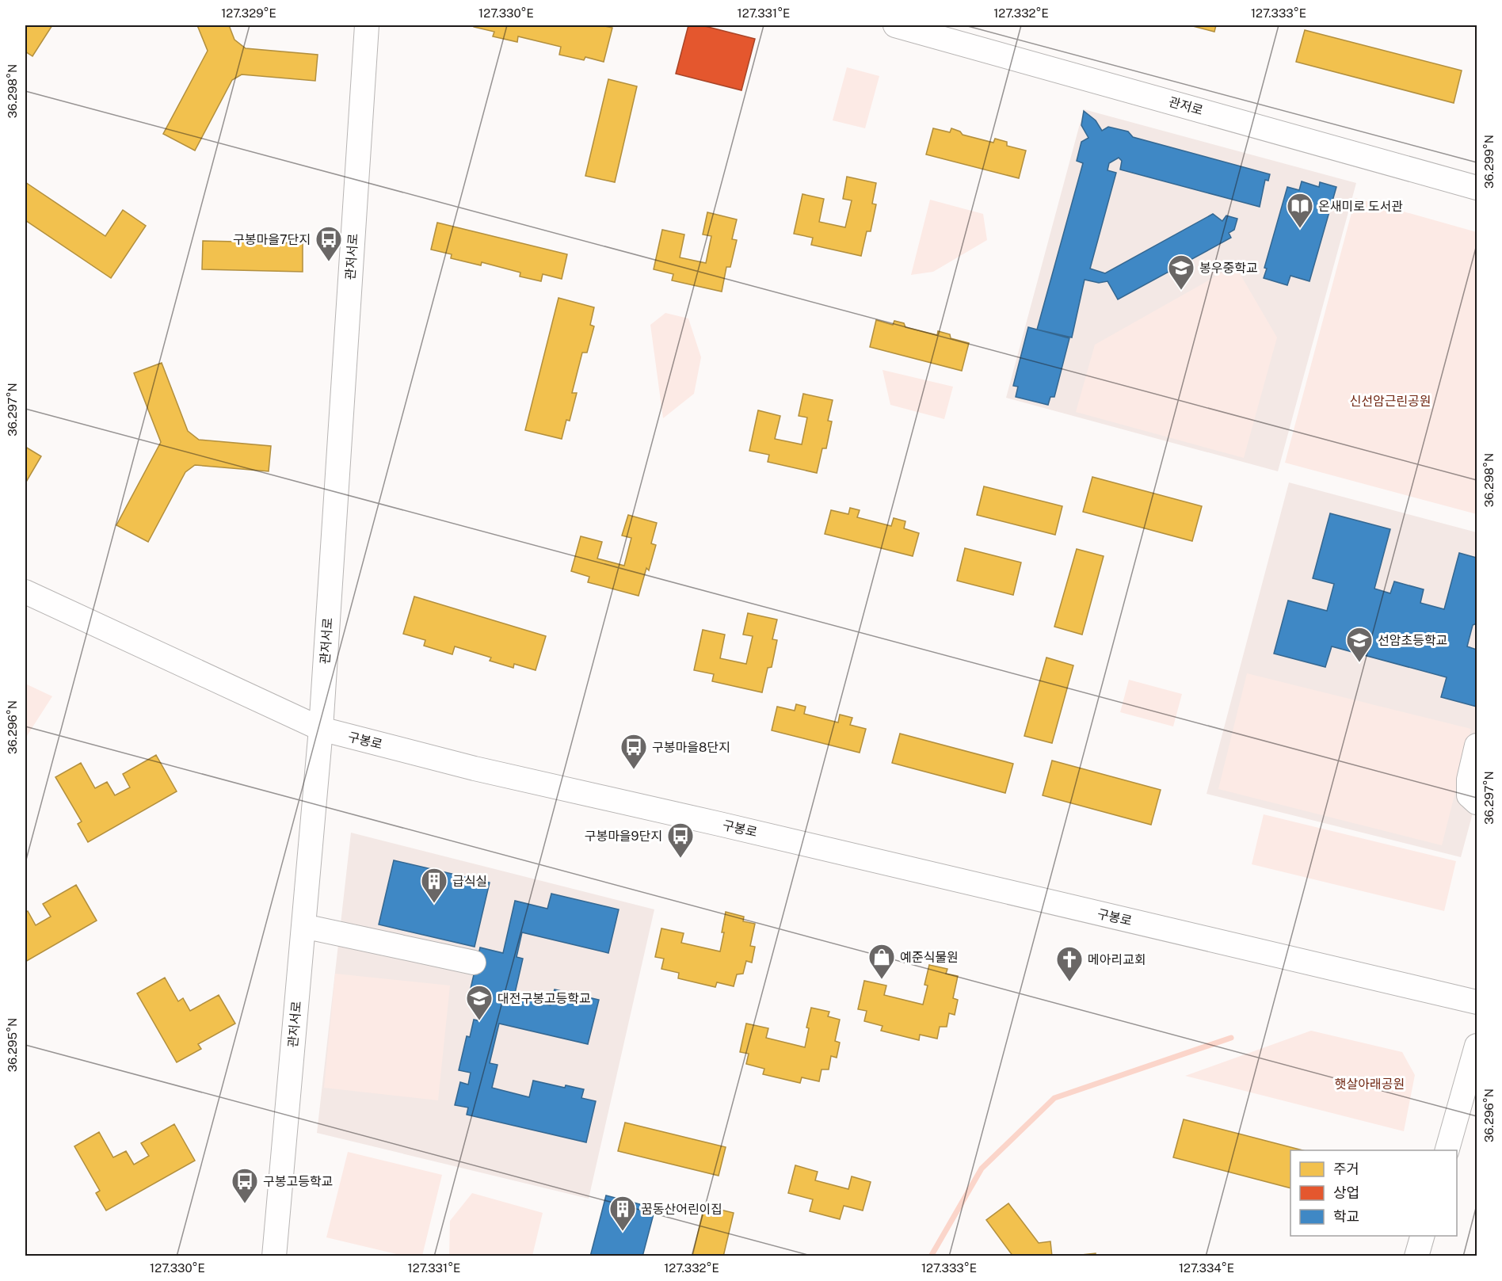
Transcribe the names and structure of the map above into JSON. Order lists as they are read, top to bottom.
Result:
{
  "streets": {
    "street": ["관저로", "관저서로", "구봉로"]
  },
  "crossings": [
    ["관저서로", "구봉로"]
  ],
  "parks": ["신선암근린공원", "햇살아래공원"],
  "places": {
    "library": ["온새미로 도서관"],
    "bus stop": [
      "구봉마을7단지",
      "구봉마을8단지",
      "구봉마을9단지",
      "구봉고등학교"
    ],
    "school or university": ["봉우중학교", "선암초등학교", "대전구봉고등학교"],
    "building": ["급식실", "꿈동산어린이집"],
    "shop": ["예준식물원"],
    "church": ["메아리교회"]
  },
  "legend": ["주거", "상업", "학교"],
  "coordinates": [
    "127.329°E",
    "127.330°E",
    "127.331°E",
    "127.332°E",
    "127.333°E",
    "36.298°N",
    "36.299°N",
    "36.297°N",
    "36.296°N",
    "36.295°N",
    "127.334°E"
  ]
}
